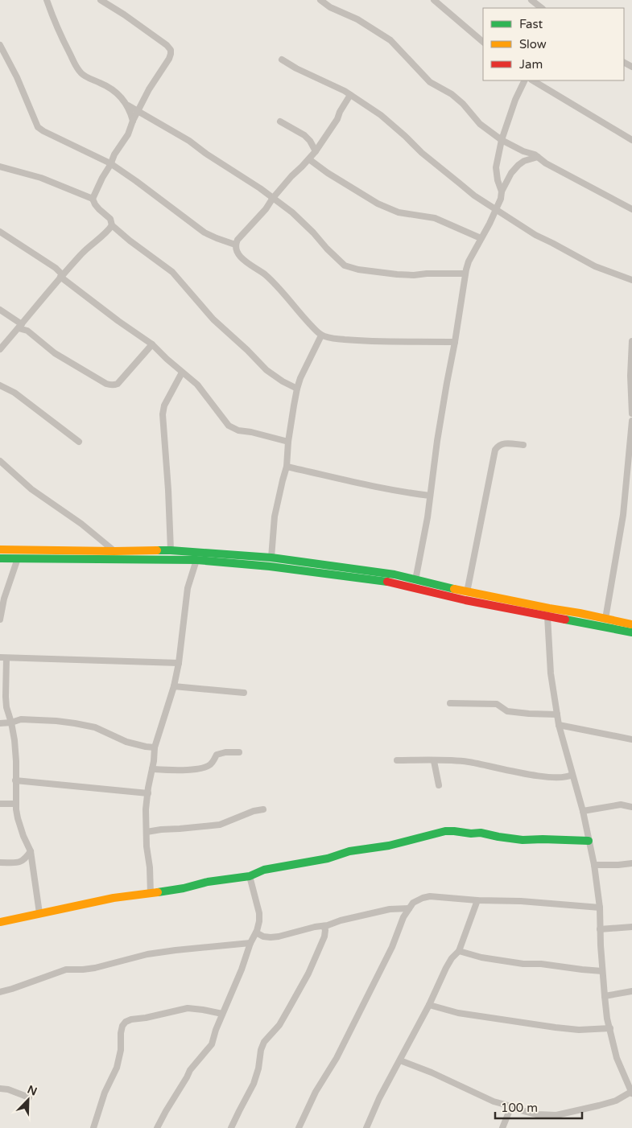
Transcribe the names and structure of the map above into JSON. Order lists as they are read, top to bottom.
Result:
{
  "legend": ["Fast", "Slow", "Jam"],
  "scale_bar": "100 m",
  "north": "top right"
}
